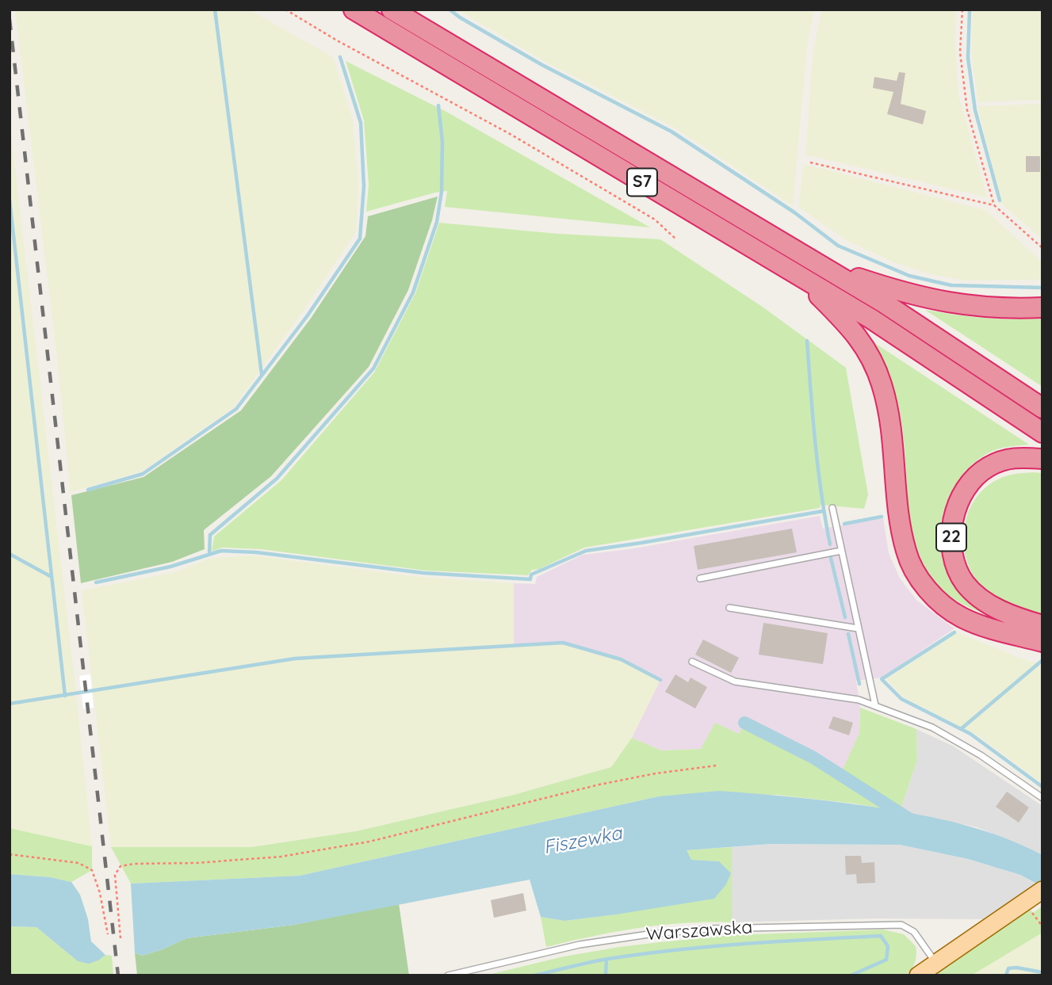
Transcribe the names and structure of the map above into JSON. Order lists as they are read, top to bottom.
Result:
{
  "streets": {
    "highway": ["S7", "22"],
    "lane": ["Warszawska"]
  },
  "water": ["Fiszewka"]
}
